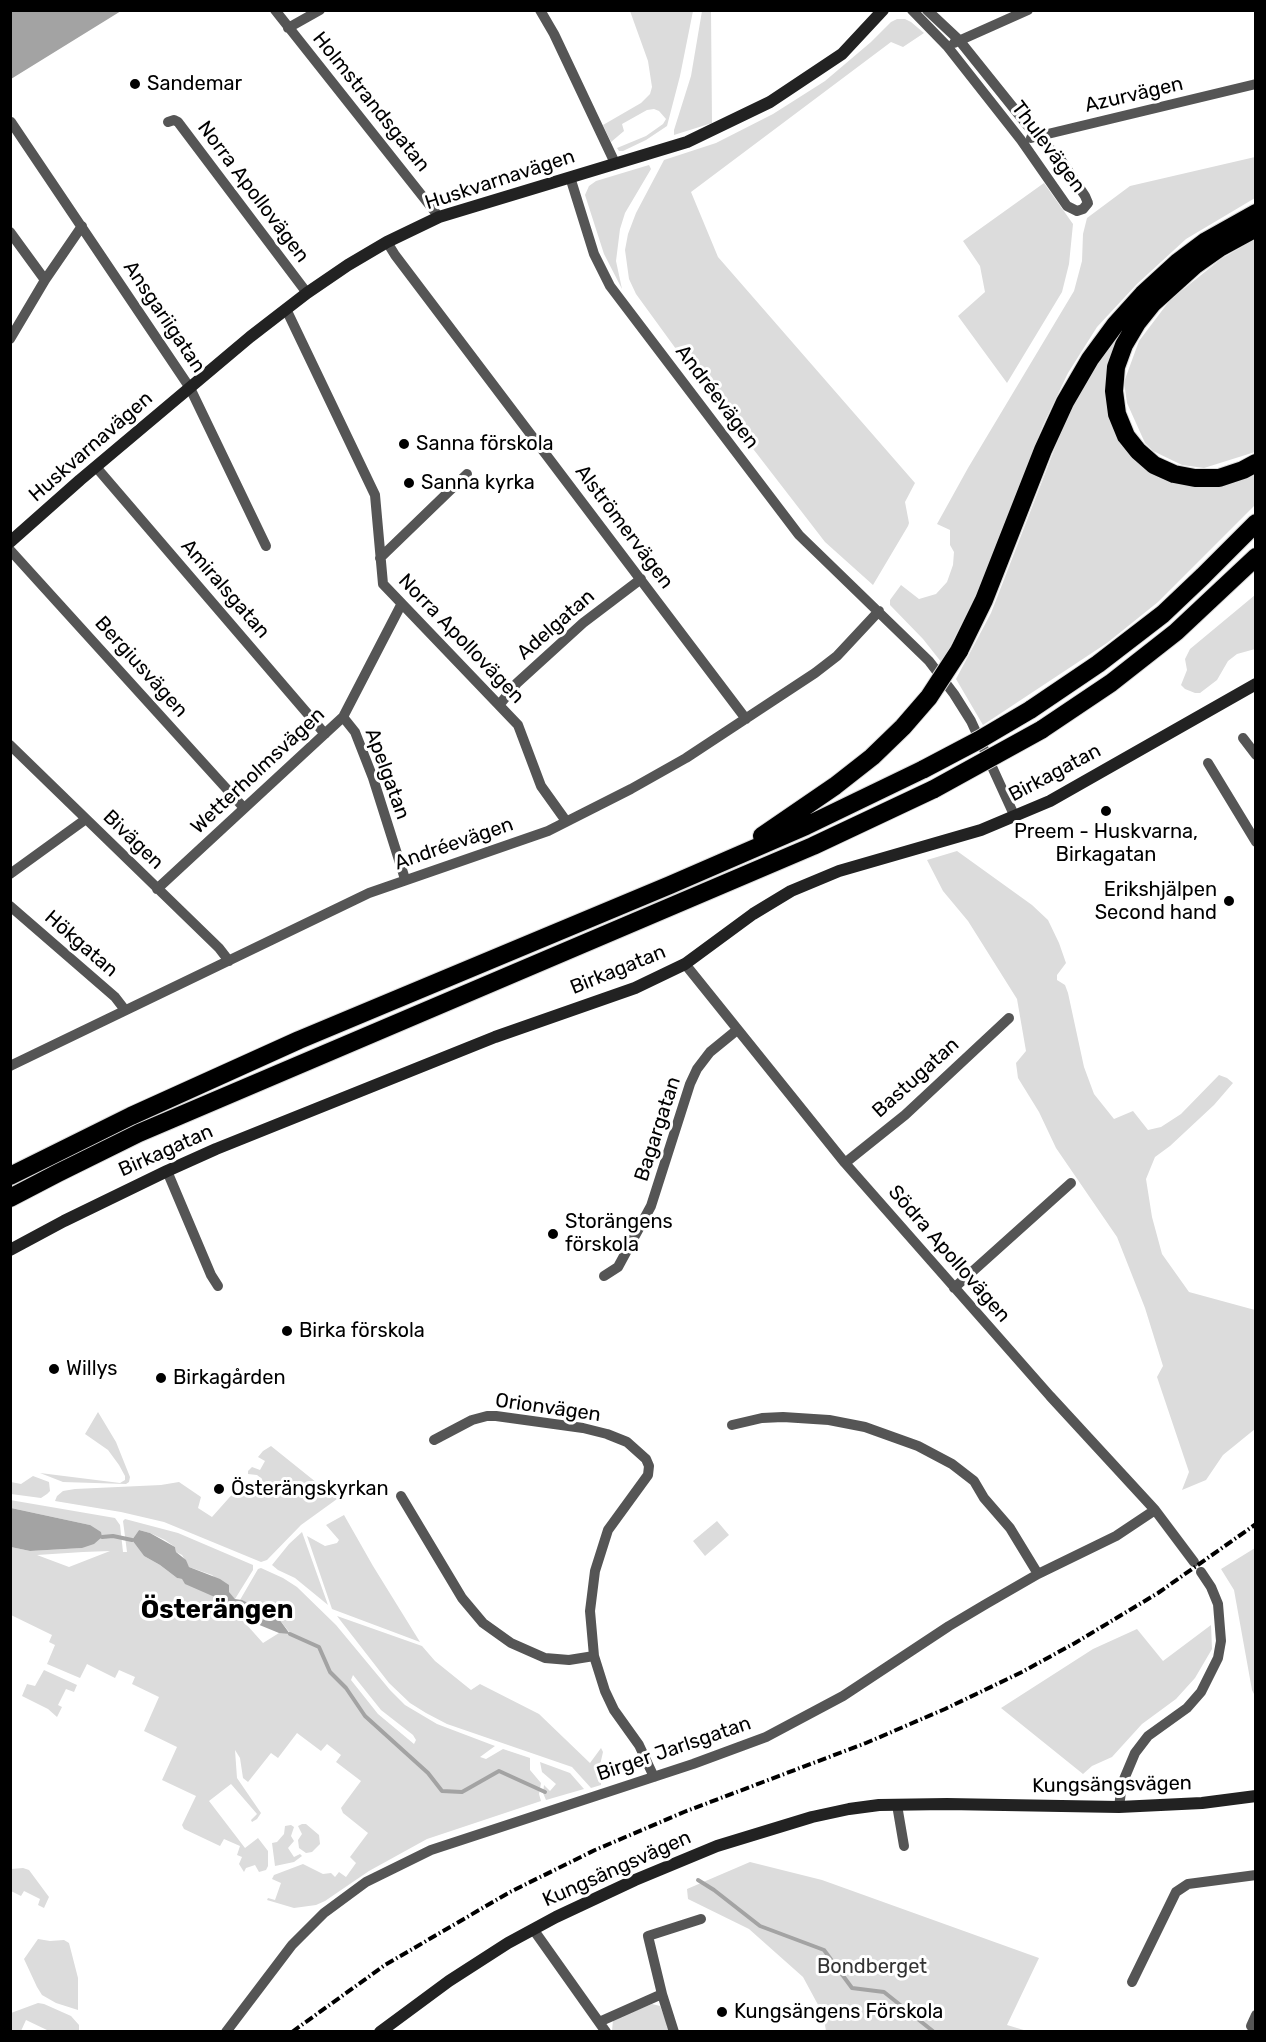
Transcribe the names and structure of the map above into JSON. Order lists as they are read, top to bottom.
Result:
{
  "streets": {
    "street": [
      "Azurvägen",
      "Holmstrandsgatan",
      "Thulevägen",
      "Huskvarnavägen",
      "Norra Apollovägen",
      "Ansgariigatan",
      "Andréevägen",
      "Alströmervägen",
      "Amiralsgatan",
      "Adelgatan",
      "Bergiusvägen",
      "Wetterholmsvägen",
      "Birkagatan",
      "Apelgatan",
      "Bivägen",
      "Hökgatan",
      "Bastugatan",
      "Bagargatan",
      "Södra Apollovägen",
      "Orionvägen",
      "Birger Jarlsgatan",
      "Kungsängsvägen"
    ]
  },
  "crossings": [
    ["Azurvägen", "Thulevägen"],
    ["Holmstrandsgatan", "Huskvarnavägen"],
    ["Huskvarnavägen", "Norra Apollovägen"],
    ["Huskvarnavägen", "Ansgariigatan"],
    ["Huskvarnavägen", "Andréevägen"],
    ["Huskvarnavägen", "Alströmervägen"],
    ["Huskvarnavägen", "Amiralsgatan"],
    ["Norra Apollovägen", "Andréevägen"],
    ["Norra Apollovägen", "Adelgatan"],
    ["Norra Apollovägen", "Wetterholmsvägen"],
    ["Andréevägen", "Alströmervägen"],
    ["Andréevägen", "Birkagatan"],
    ["Andréevägen", "Apelgatan"],
    ["Andréevägen", "Bivägen"],
    ["Andréevägen", "Hökgatan"],
    ["Alströmervägen", "Adelgatan"],
    ["Amiralsgatan", "Wetterholmsvägen"],
    ["Bergiusvägen", "Wetterholmsvägen"],
    ["Wetterholmsvägen", "Apelgatan"],
    ["Wetterholmsvägen", "Bivägen"],
    ["Birkagatan", "Södra Apollovägen"],
    ["Bastugatan", "Södra Apollovägen"],
    ["Bagargatan", "Södra Apollovägen"],
    ["Södra Apollovägen", "Birger Jarlsgatan"]
  ],
  "districts": ["Österängen"],
  "parks": ["Bondberget"],
  "places": [
    "Sandemar",
    "Sanna förskola",
    "Sanna kyrka",
    "Preem - Huskvarna, Birkagatan",
    "Erikshjälpen Second hand",
    "Storängens förskola",
    "Birka förskola",
    "Willys",
    "Birkagården",
    "Österängskyrkan",
    "Kungsängens Förskola"
  ]
}
